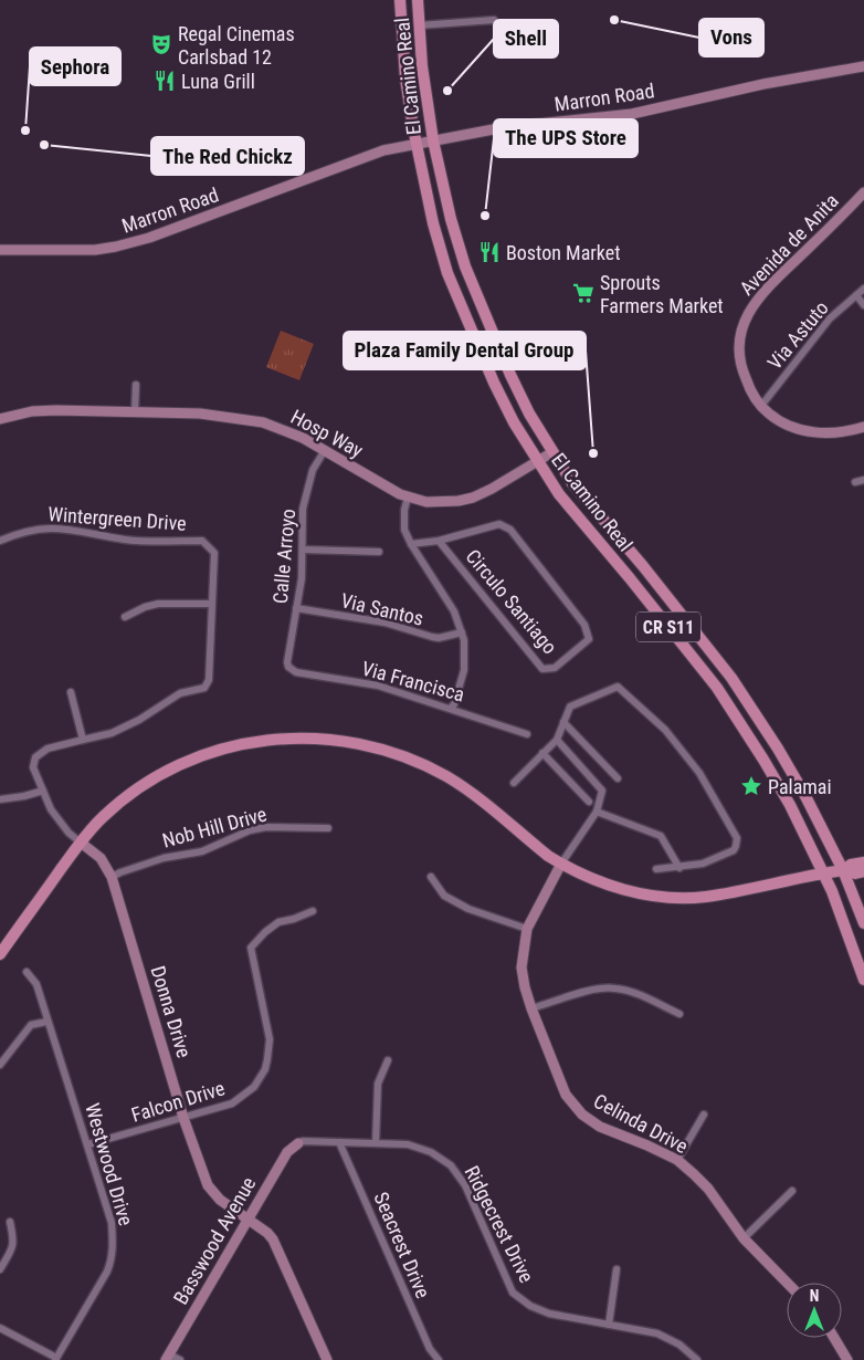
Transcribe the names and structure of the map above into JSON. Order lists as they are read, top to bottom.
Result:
{
  "streets": {
    "main road": ["El Camino Real", "CR S11"],
    "street": [
      "Marron Road",
      "Avenida de Anita",
      "Via Astuto",
      "Hosp Way",
      "Wintergreen Drive",
      "Calle Arroyo",
      "Circulo Santiago",
      "Via Santos",
      "Via Francisca",
      "Nob Hill Drive",
      "Donna Drive",
      "Falcon Drive",
      "Celinda Drive",
      "Westwood Drive",
      "Ridgecrest Drive",
      "Basswood Avenue",
      "Seacrest Drive"
    ]
  },
  "crossings": [
    ["El Camino Real", "Marron Road"],
    ["El Camino Real", "Hosp Way"],
    ["Avenida de Anita", "Via Astuto"],
    ["Hosp Way", "Calle Arroyo"],
    ["Wintergreen Drive", "Donna Drive"],
    ["Calle Arroyo", "Via Santos"],
    ["Calle Arroyo", "Via Francisca"],
    ["Nob Hill Drive", "Donna Drive"],
    ["Donna Drive", "Falcon Drive"],
    ["Donna Drive", "Basswood Avenue"],
    ["Falcon Drive", "Westwood Drive"],
    ["Ridgecrest Drive", "Basswood Avenue"],
    ["Ridgecrest Drive", "Seacrest Drive"]
  ],
  "places": {
    "other": [
      "Vons",
      "Shell",
      "Sephora",
      "The Red Chickz",
      "The UPS Store",
      "Plaza Family Dental Group"
    ],
    "theatre": ["Regal Cinemas Carlsbad 12"],
    "restaurant": ["Luna Grill", "Boston Market"],
    "supermarket": ["Sprouts Farmers Market"],
    "place": ["Palamai"]
  },
  "north": "top"
}
